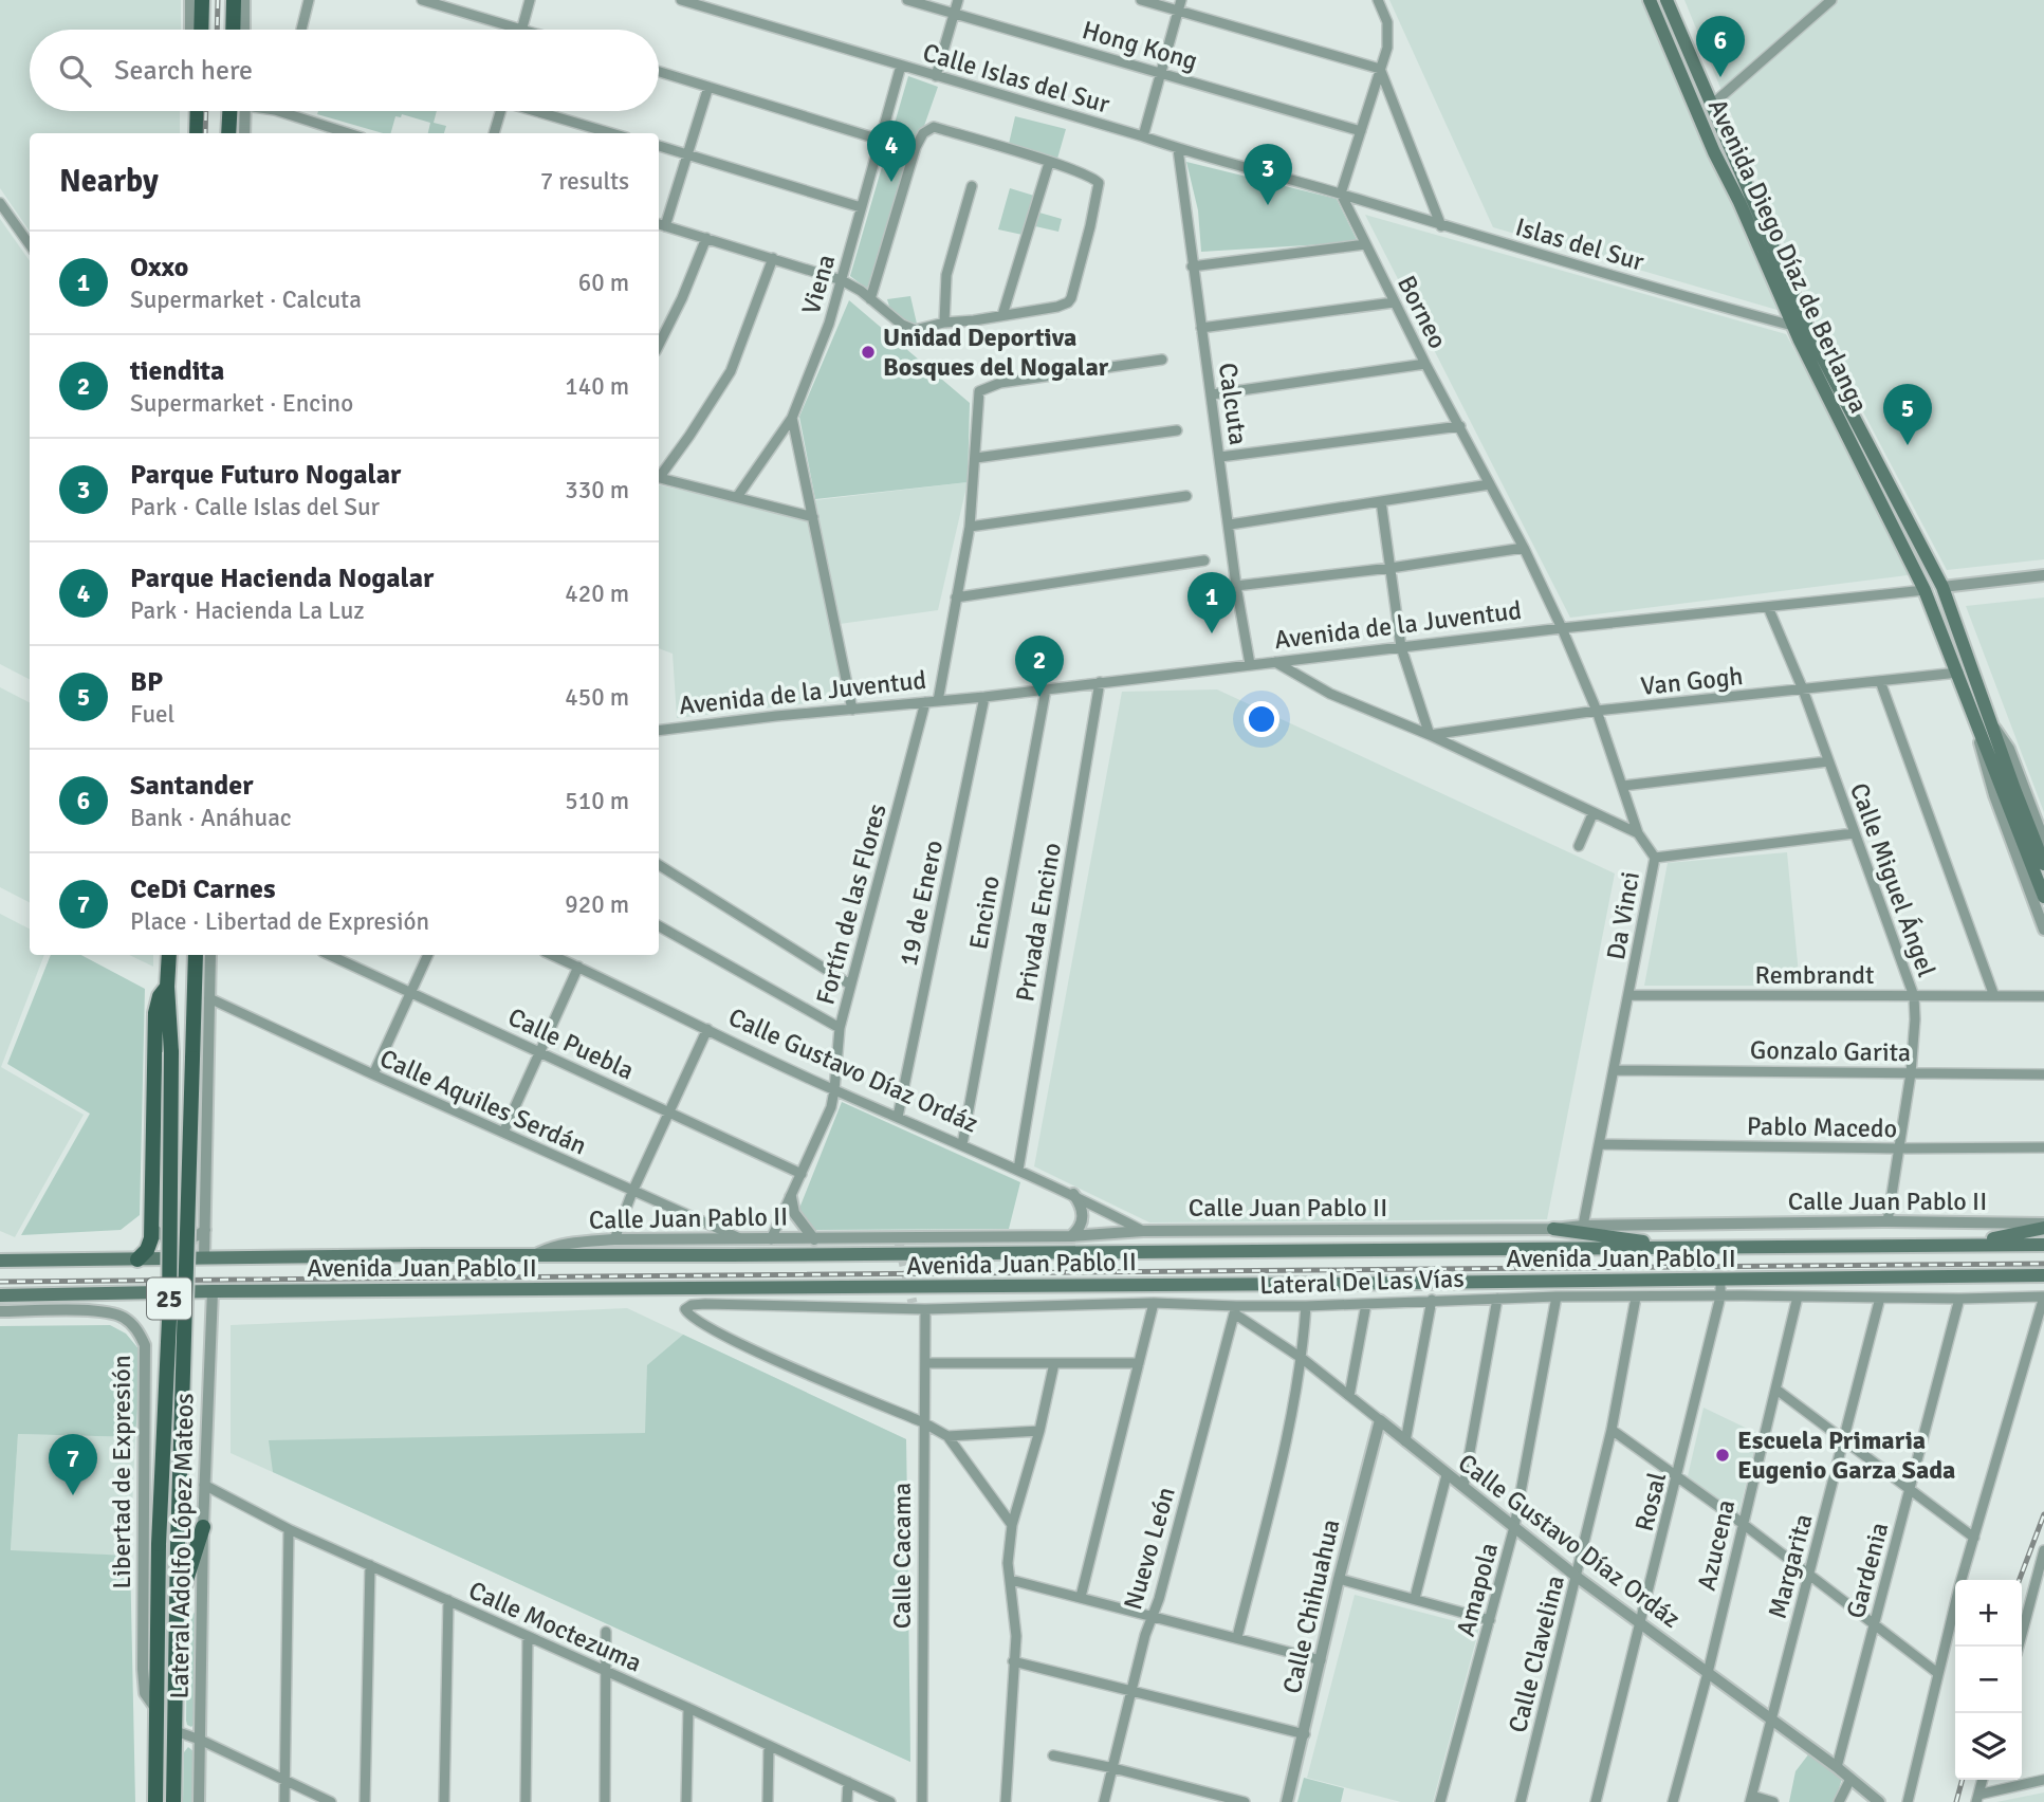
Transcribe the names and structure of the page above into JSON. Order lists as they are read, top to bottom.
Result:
{
  "streets": {
    "main road": ["Avenida Diego Díaz de Berlanga", "Avenida Juan Pablo II", "25"],
    "street": [
      "Hong Kong",
      "Calle Islas del Sur",
      "Islas del Sur",
      "Viena",
      "Borneo",
      "Calcuta",
      "Avenida de la Juventud",
      "Van Gogh",
      "Calle Miguel Ángel",
      "19 de Enero",
      "Fortín de las Flores",
      "Encino",
      "Da Vinci",
      "Privada Encino",
      "Rembrandt",
      "Calle Puebla",
      "Gonzalo Garita",
      "Calle Gustavo Díaz Ordáz",
      "Calle Aquiles Serdán",
      "Pablo Macedo",
      "Calle Juan Pablo II",
      "Lateral De Las Vías",
      "Libertad de Expresión",
      "Rosal",
      "Azucena",
      "Lateral Adolfo López Mateos",
      "Nuevo León",
      "Calle Cacama",
      "Margarita",
      "Gardenia",
      "Amapola",
      "Calle Chihuahua",
      "Calle Moctezuma",
      "Calle Clavelina"
    ]
  },
  "crossings": [
    ["Calle Islas del Sur", "Islas del Sur"],
    ["Calle Islas del Sur", "Viena"],
    ["Calle Islas del Sur", "Borneo"],
    ["Calle Islas del Sur", "Calcuta"],
    ["Islas del Sur", "Avenida Diego Díaz de Berlanga"],
    ["Islas del Sur", "Borneo"],
    ["Avenida Diego Díaz de Berlanga", "Avenida de la Juventud"],
    ["Avenida Diego Díaz de Berlanga", "Van Gogh"],
    ["Borneo", "Avenida de la Juventud"],
    ["Borneo", "Da Vinci"],
    ["Calcuta", "Avenida de la Juventud"],
    ["Avenida de la Juventud", "Calle Miguel Ángel"],
    ["Avenida de la Juventud", "19 de Enero"],
    ["Avenida de la Juventud", "Fortín de las Flores"],
    ["Avenida de la Juventud", "Encino"],
    ["Avenida de la Juventud", "Da Vinci"],
    ["Avenida de la Juventud", "Privada Encino"],
    ["Van Gogh", "Calle Miguel Ángel"],
    ["Van Gogh", "Da Vinci"],
    ["Calle Miguel Ángel", "Rembrandt"],
    ["Calle Miguel Ángel", "Gonzalo Garita"],
    ["Calle Miguel Ángel", "Pablo Macedo"],
    ["Calle Miguel Ángel", "Calle Juan Pablo II"],
    ["19 de Enero", "Calle Gustavo Díaz Ordáz"],
    ["Fortín de las Flores", "Calle Puebla"],
    ["Fortín de las Flores", "Calle Gustavo Díaz Ordáz"],
    ["Fortín de las Flores", "Calle Juan Pablo II"],
    ["Encino", "Calle Gustavo Díaz Ordáz"],
    ["Da Vinci", "Rembrandt"],
    ["Da Vinci", "Gonzalo Garita"],
    ["Da Vinci", "Pablo Macedo"],
    ["Da Vinci", "Calle Juan Pablo II"],
    ["Privada Encino", "Calle Gustavo Díaz Ordáz"],
    ["Calle Gustavo Díaz Ordáz", "Calle Juan Pablo II"],
    ["Calle Gustavo Díaz Ordáz", "Lateral De Las Vías"],
    ["Calle Gustavo Díaz Ordáz", "Rosal"],
    ["Calle Gustavo Díaz Ordáz", "Azucena"],
    ["Calle Gustavo Díaz Ordáz", "Nuevo León"],
    ["Calle Gustavo Díaz Ordáz", "Margarita"],
    ["Calle Gustavo Díaz Ordáz", "Gardenia"],
    ["Calle Gustavo Díaz Ordáz", "Amapola"],
    ["Calle Gustavo Díaz Ordáz", "Calle Chihuahua"],
    ["Calle Gustavo Díaz Ordáz", "Calle Clavelina"],
    ["Calle Aquiles Serdán", "Calle Juan Pablo II"],
    ["Calle Juan Pablo II", "Avenida Juan Pablo II"],
    ["Avenida Juan Pablo II", "Rosal"],
    ["Avenida Juan Pablo II", "Lateral Adolfo López Mateos"],
    ["Lateral De Las Vías", "Rosal"],
    ["Lateral De Las Vías", "Azucena"],
    ["Lateral De Las Vías", "Nuevo León"],
    ["Lateral De Las Vías", "Calle Cacama"],
    ["Lateral De Las Vías", "Margarita"],
    ["Lateral De Las Vías", "Gardenia"],
    ["Lateral De Las Vías", "Amapola"],
    ["Lateral De Las Vías", "Calle Clavelina"],
    ["25", "Libertad de Expresión"],
    ["Lateral Adolfo López Mateos", "Calle Moctezuma"]
  ],
  "places": ["Unidad Deportiva Bosques del Nogalar", "Escuela Primaria Eugenio Garza Sada"],
  "page": {
    "pins": [
      "6",
      "4",
      "3",
      "5",
      "1",
      "2",
      "7"
    ],
    "search": "Search here",
    "heading": ["Nearby", "7 results"],
    "list": [
      {
        "mark": "1",
        "name": "Oxxo",
        "note": "Supermarket · Calcuta",
        "value": "60 m"
      },
      {
        "mark": "2",
        "name": "tiendita",
        "note": "Supermarket · Encino",
        "value": "140 m"
      },
      {
        "mark": "3",
        "name": "Parque Futuro Nogalar",
        "note": "Park · Calle Islas del Sur",
        "value": "330 m"
      },
      {
        "mark": "4",
        "name": "Parque Hacienda Nogalar",
        "note": "Park · Hacienda La Luz",
        "value": "420 m"
      },
      {
        "mark": "5",
        "name": "BP",
        "note": "Fuel",
        "value": "450 m"
      },
      {
        "mark": "6",
        "name": "Santander",
        "note": "Bank · Anáhuac",
        "value": "510 m"
      },
      {
        "mark": "7",
        "name": "CeDi Carnes",
        "note": "Place · Libertad de Expresión",
        "value": "920 m"
      }
    ],
    "map_buttons": ["+", "−"]
  }
}
